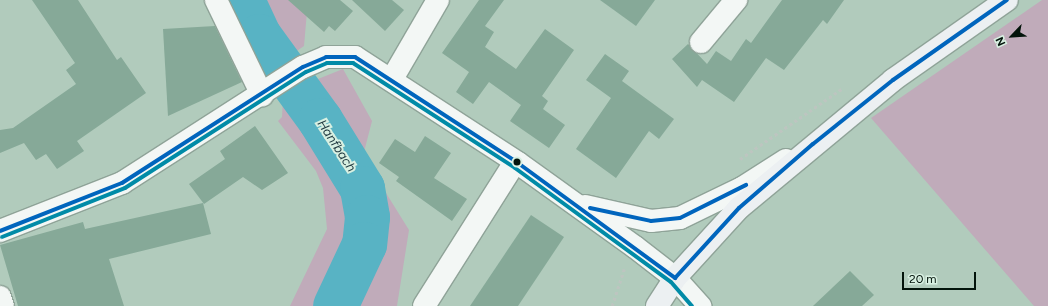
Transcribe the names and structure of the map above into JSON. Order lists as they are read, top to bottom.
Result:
{
  "water": ["Hanfbach"],
  "scale_bar": "20 m",
  "north": "bottom left"
}
